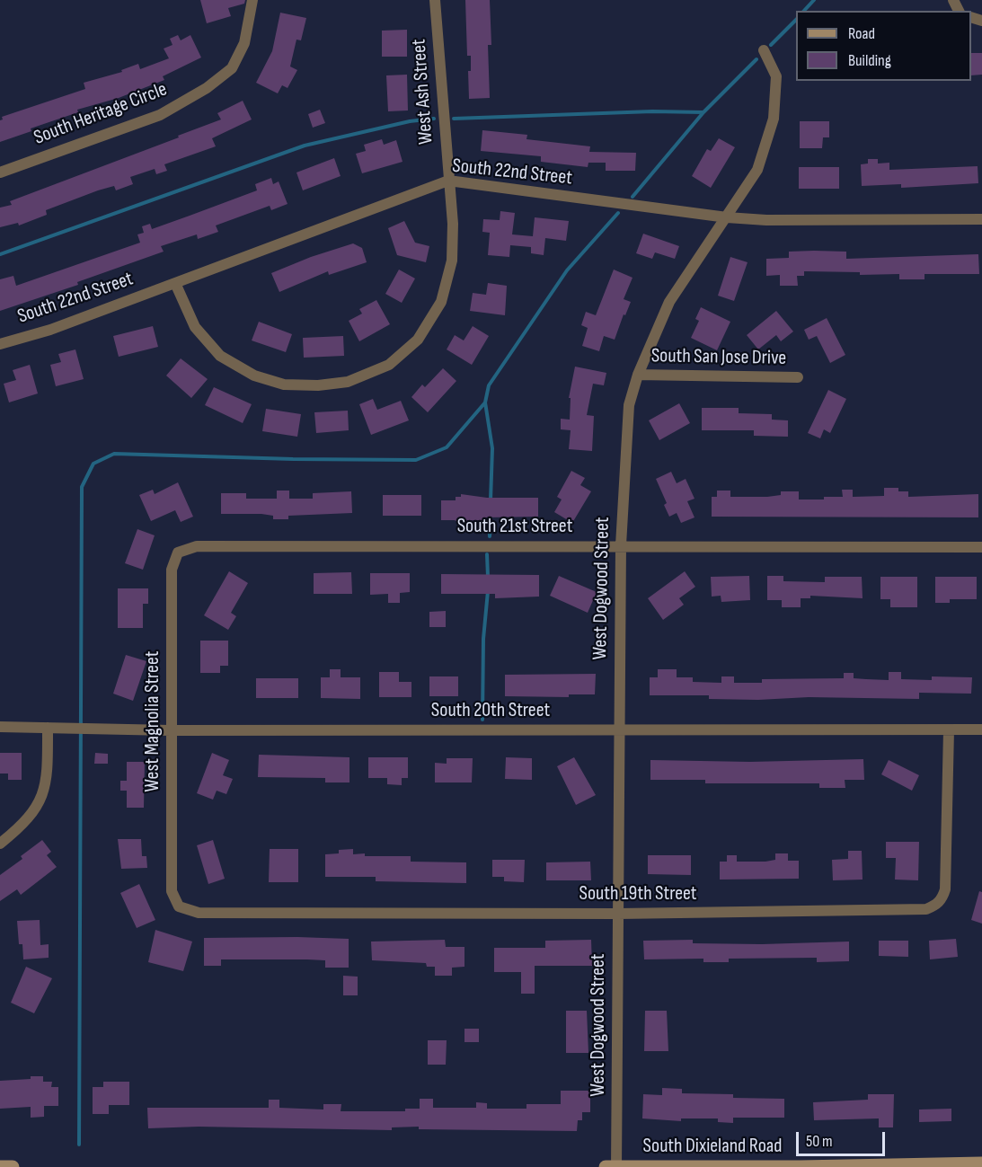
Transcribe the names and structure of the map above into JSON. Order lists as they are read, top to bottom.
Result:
{
  "streets": {
    "main road": ["South Dixieland Road"],
    "street": [
      "West Ash Street",
      "South Heritage Circle",
      "South 22nd Street",
      "South San Jose Drive",
      "South 21st Street",
      "West Dogwood Street",
      "South 20th Street",
      "West Magnolia Street",
      "South 19th Street"
    ]
  },
  "crossings": [
    ["West Ash Street", "South 22nd Street"],
    ["South 22nd Street", "West Dogwood Street"],
    ["South San Jose Drive", "West Dogwood Street"],
    ["South 21st Street", "West Dogwood Street"],
    ["South 21st Street", "West Magnolia Street"],
    ["West Dogwood Street", "South 20th Street"],
    ["West Dogwood Street", "South 19th Street"],
    ["West Dogwood Street", "South Dixieland Road"],
    ["South 20th Street", "West Magnolia Street"],
    ["South 20th Street", "South 19th Street"],
    ["West Magnolia Street", "South 19th Street"]
  ],
  "legend": ["Road", "Building"],
  "scale_bar": "50 m"
}
